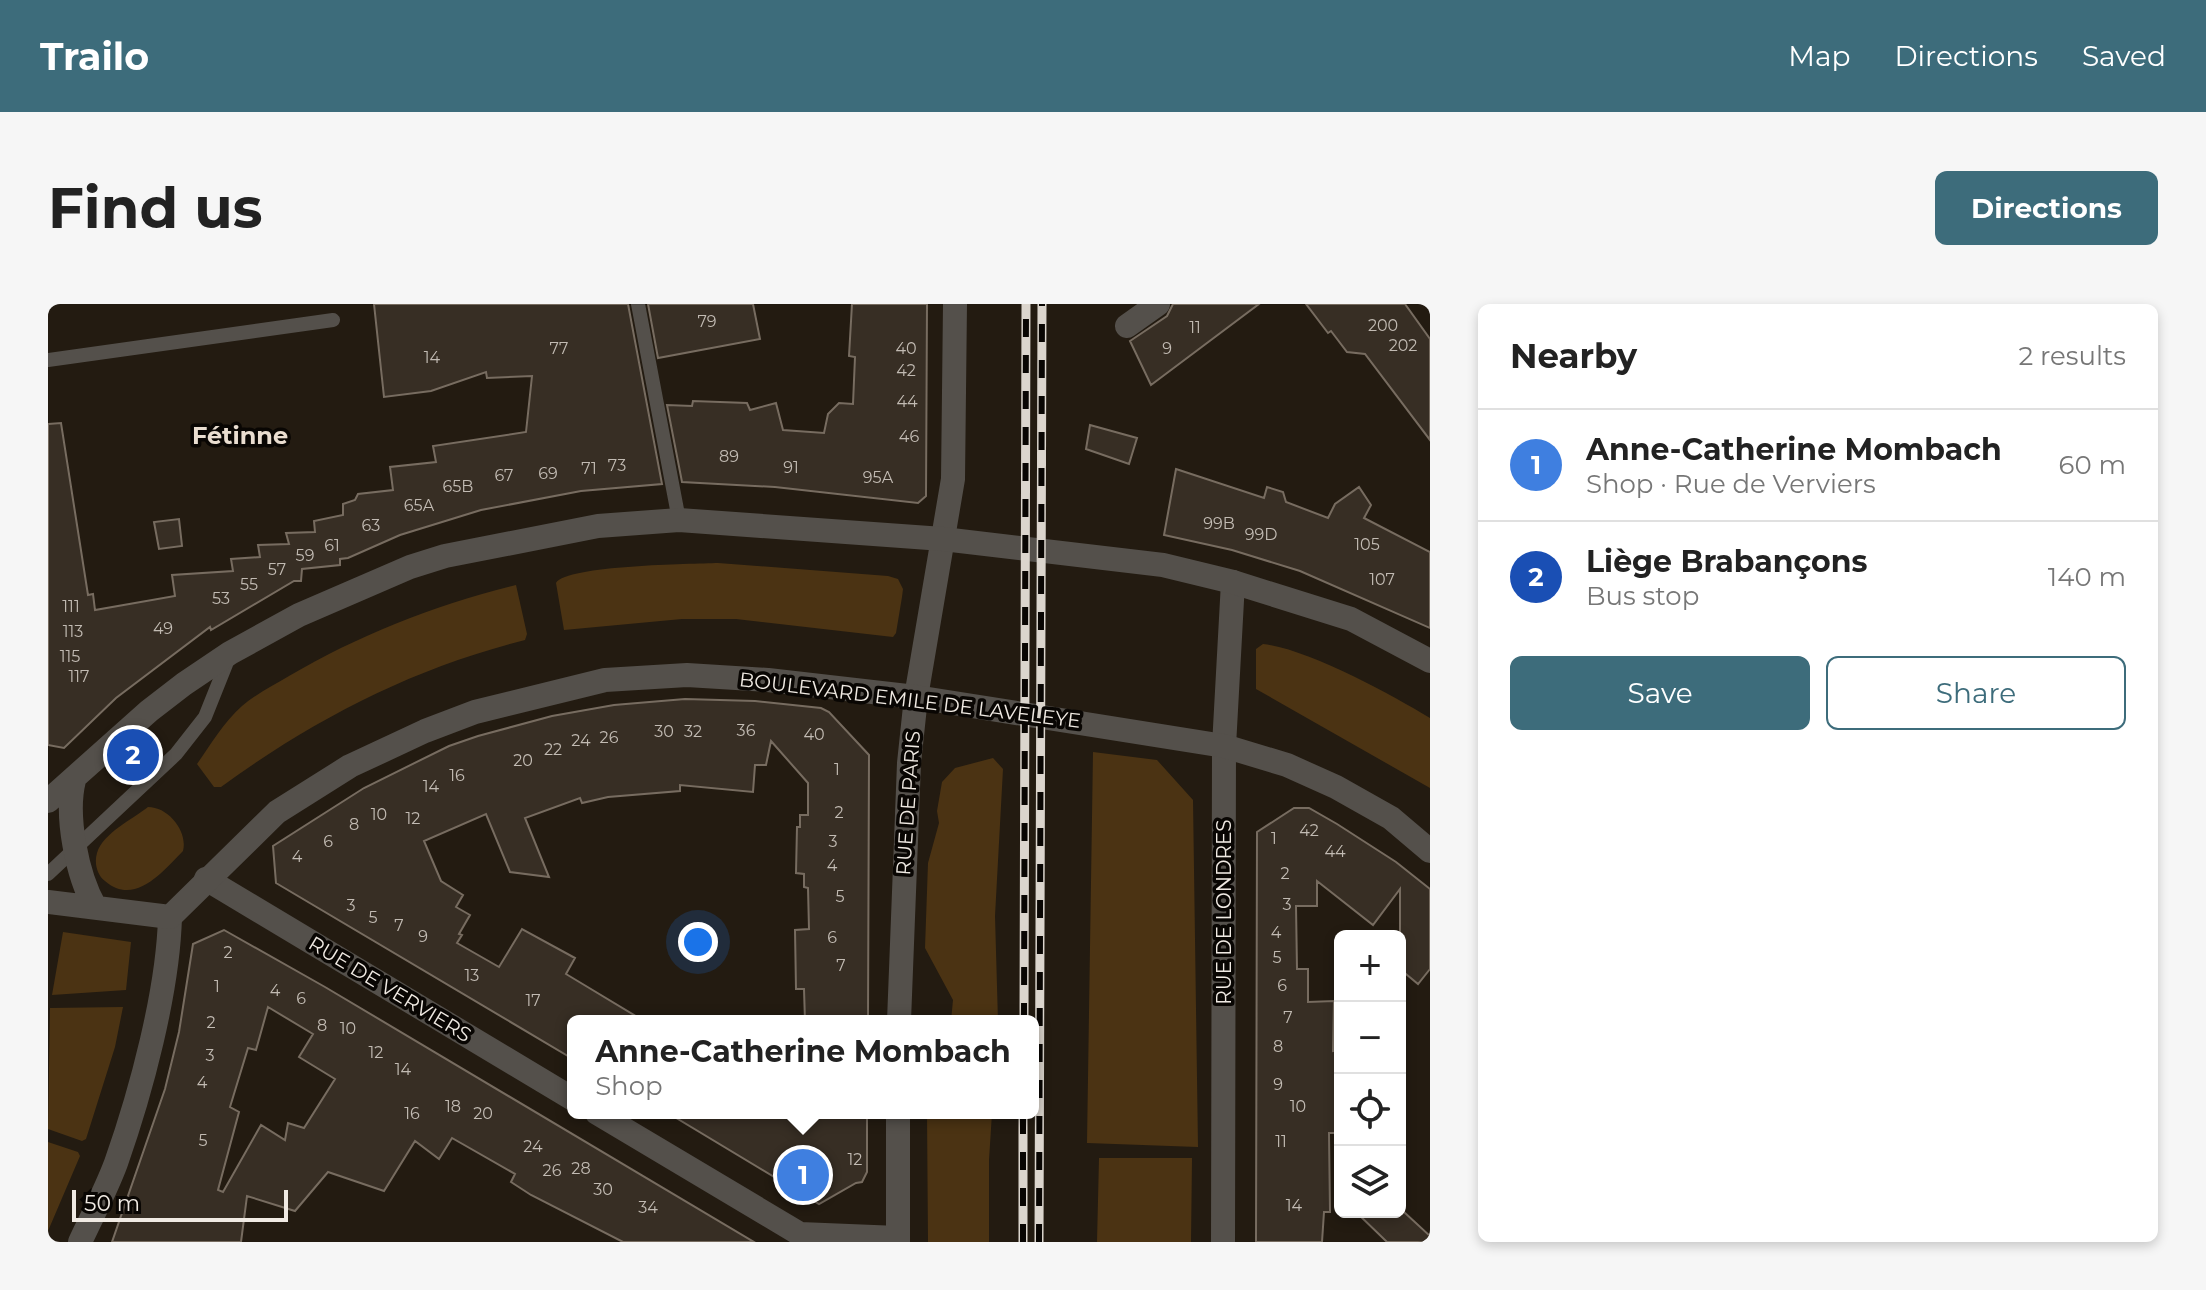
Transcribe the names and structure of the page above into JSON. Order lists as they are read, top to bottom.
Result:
{
  "streets": {
    "street": [
      "BOULEVARD EMILE DE LAVELEYE",
      "RUE DE PARIS",
      "RUE DE LONDRES",
      "RUE DE VERVIERS"
    ]
  },
  "crossings": [
    ["BOULEVARD EMILE DE LAVELEYE", "RUE DE PARIS"],
    ["BOULEVARD EMILE DE LAVELEYE", "RUE DE LONDRES"],
    ["BOULEVARD EMILE DE LAVELEYE", "RUE DE VERVIERS"]
  ],
  "districts": ["Fétinne"],
  "house_numbers": [
    "79",
    "200",
    "11",
    "202",
    "77",
    "40",
    "9",
    "14",
    "42",
    "44",
    "46",
    "89",
    "73",
    "91",
    "71",
    "69",
    "67",
    "95A",
    "65B",
    "65A",
    "99B",
    "63",
    "99D",
    "105",
    "61",
    "59",
    "57",
    "107",
    "55",
    "53",
    "111",
    "49",
    "113",
    "115",
    "117",
    "36",
    "30",
    "32",
    "40",
    "26",
    "24",
    "22",
    "20",
    "1",
    "16",
    "14",
    "2",
    "10",
    "12",
    "8",
    "42",
    "1",
    "6",
    "3",
    "44",
    "4",
    "4",
    "2",
    "5",
    "3",
    "3",
    "5",
    "7",
    "4",
    "9",
    "6",
    "2",
    "5",
    "7",
    "13",
    "6",
    "1",
    "4",
    "6",
    "17",
    "7",
    "2",
    "8",
    "10",
    "8",
    "12",
    "3",
    "14",
    "4",
    "9",
    "18",
    "10",
    "16",
    "20",
    "5",
    "11",
    "24",
    "12",
    "28",
    "26",
    "30",
    "14",
    "34"
  ],
  "scale_bar": "50 m",
  "page": {
    "header": "Trailo",
    "nav": ["Map", "Directions", "Saved"],
    "buttons": [
      "Directions",
      ["Save", "Share"]
    ],
    "title": "Find us",
    "heading": ["Nearby", "2 results"],
    "list": [
      {
        "mark": "1",
        "name": "Anne-Catherine Mombach",
        "note": "Shop · Rue de Verviers",
        "value": "60 m"
      },
      {
        "mark": "2",
        "name": "Liège Brabançons",
        "note": "Bus stop",
        "value": "140 m"
      }
    ],
    "pins": ["2", "1"],
    "map_buttons": ["+", "−"],
    "popup": ["Anne-Catherine Mombach", "Shop"],
    "scale": "50 m"
  }
}
